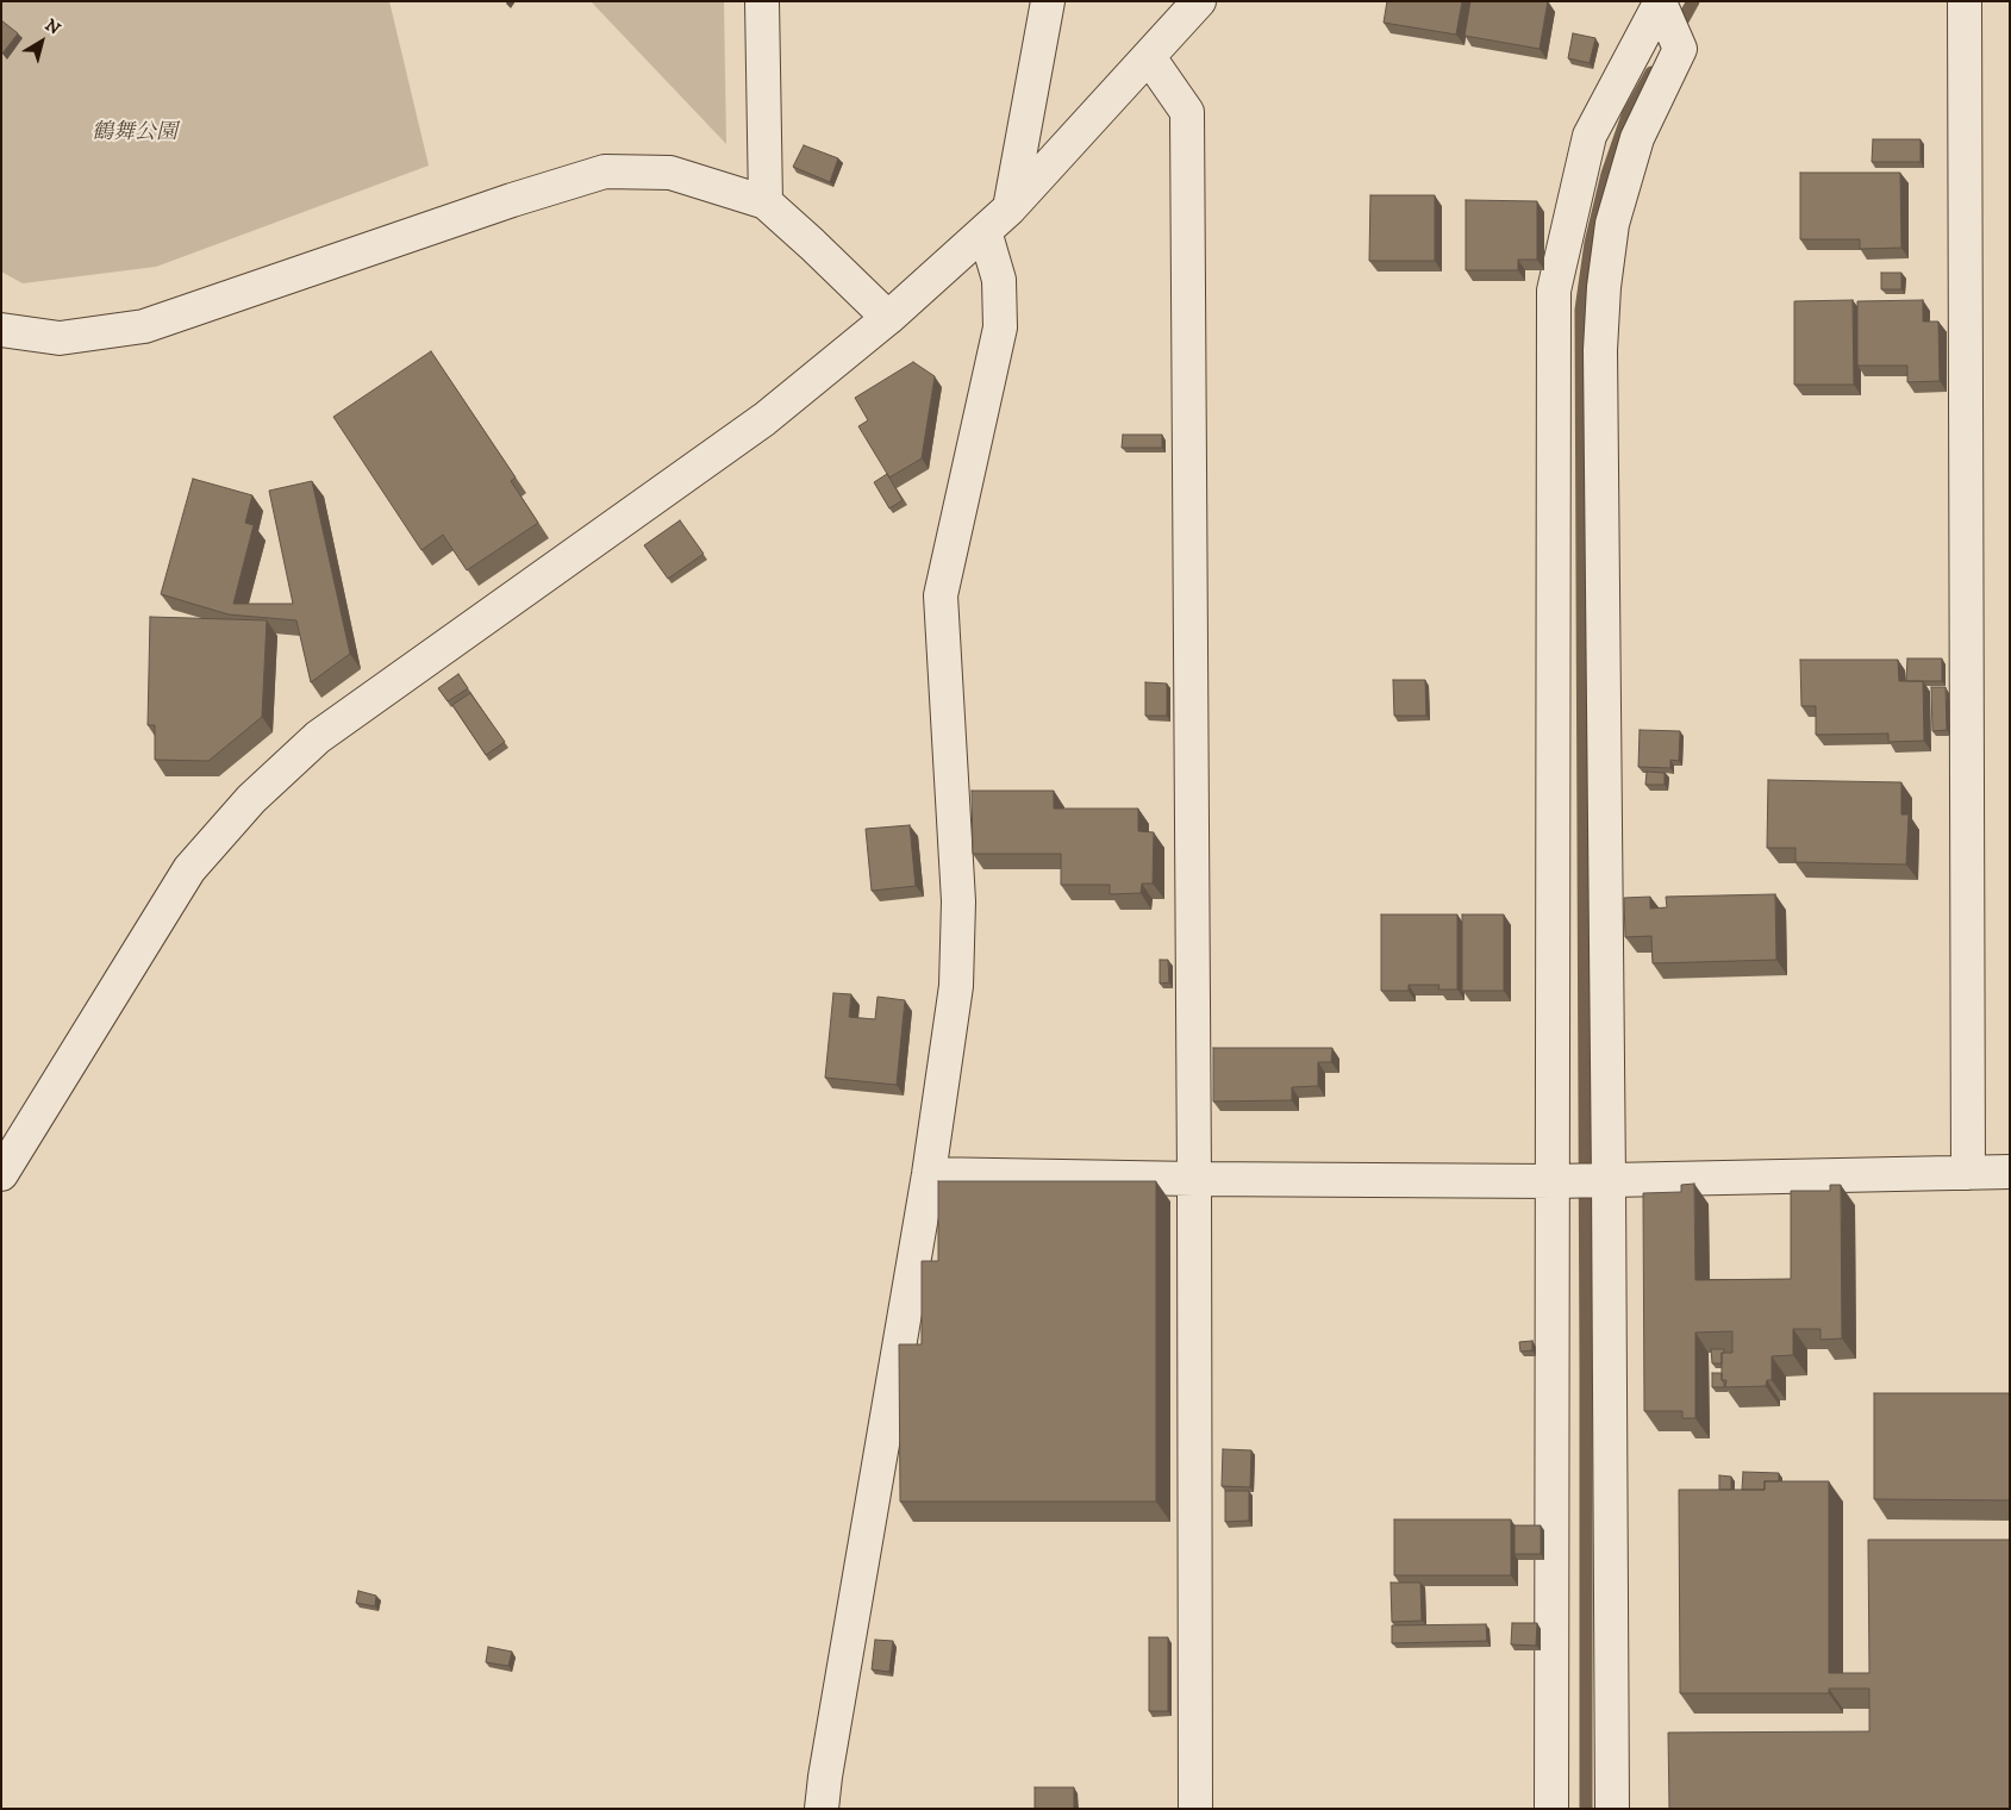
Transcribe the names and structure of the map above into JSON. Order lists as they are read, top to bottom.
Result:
{
  "parks": ["鶴舞公園"],
  "north": "top right"
}
